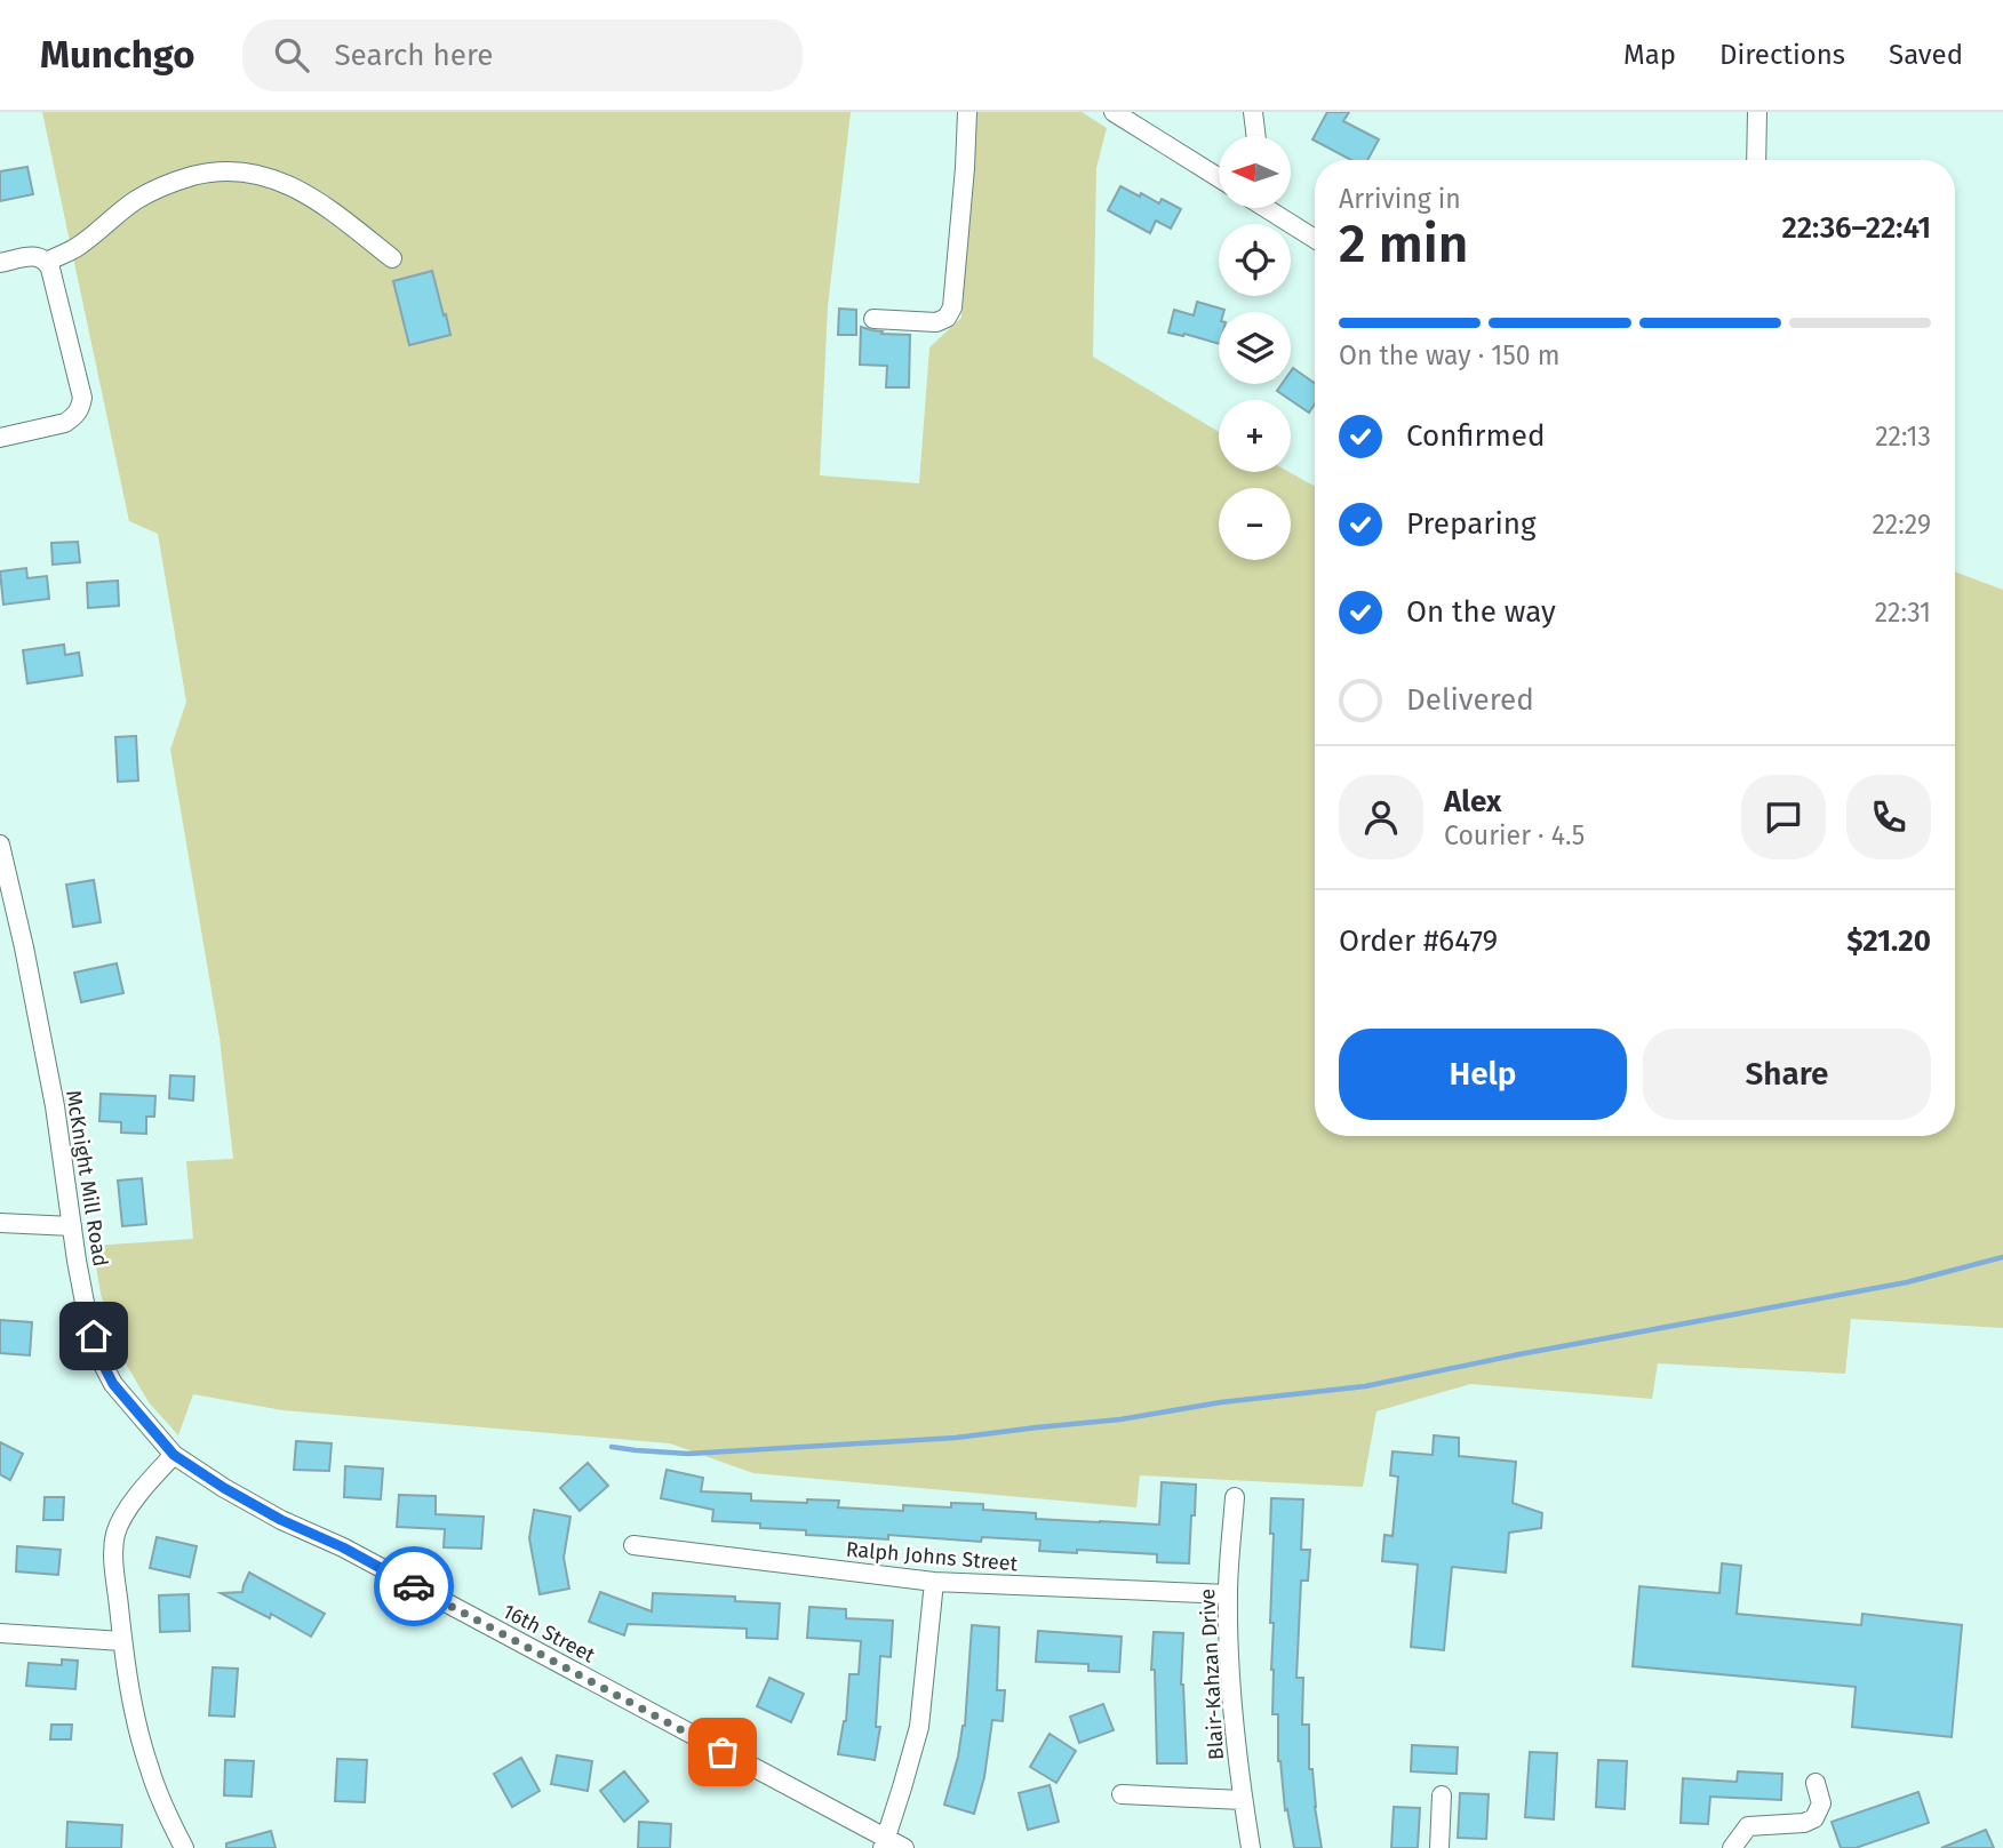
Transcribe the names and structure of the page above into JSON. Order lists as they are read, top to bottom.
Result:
{
  "streets": {
    "street": [
      "McKnight Mill Road",
      "Ralph Johns Street",
      "16th Street",
      "Blair-Kahzan Drive"
    ]
  },
  "crossings": [
    ["McKnight Mill Road", "16th Street"],
    ["Ralph Johns Street", "Blair-Kahzan Drive"]
  ],
  "north": "left",
  "page": {
    "header": "Munchgo",
    "search": "Search here",
    "nav": ["Map", "Directions", "Saved"],
    "map_buttons": ["+", "−"],
    "heading": ["2 min", "Arriving in", "22:36–22:41"],
    "panel": [
      "Alex",
      "Courier · 4.5",
      "Order #6479",
      "$21.20"
    ],
    "bar": "On the way · 150 m",
    "list": [
      ["Confirmed", "22:13"],
      ["Preparing", "22:29"],
      ["On the way", "22:31"],
      "Delivered"
    ],
    "buttons": ["Help", "Share"]
  }
}
